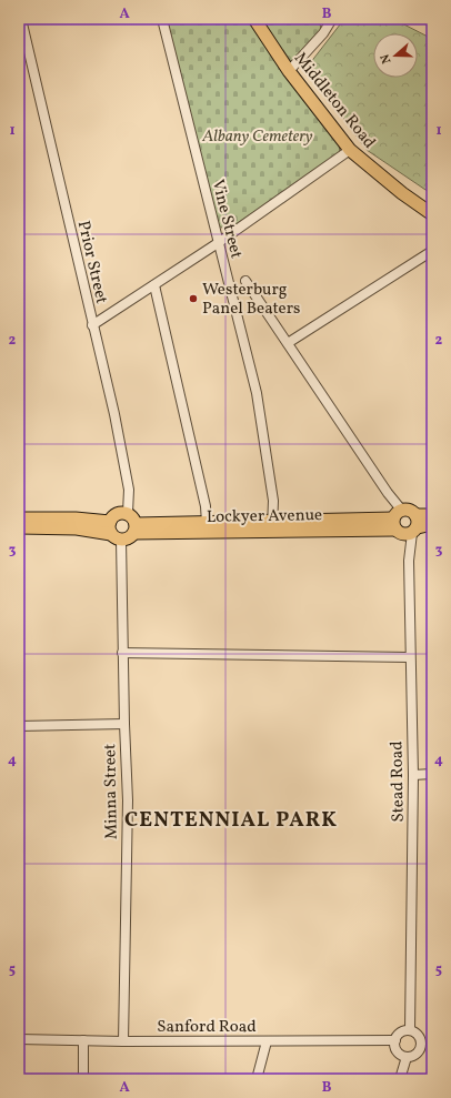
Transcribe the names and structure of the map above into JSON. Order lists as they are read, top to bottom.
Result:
{
  "streets": {
    "main road": ["Middleton Road", "Lockyer Avenue"],
    "street": [
      "Vine Street",
      "Prior Street",
      "Stead Road",
      "Minna Street",
      "Sanford Road"
    ]
  },
  "crossings": [
    ["Vine Street", "Lockyer Avenue"],
    ["Stead Road", "Sanford Road"],
    ["Minna Street", "Sanford Road"]
  ],
  "districts": ["CENTENNIAL PARK"],
  "parks": ["Albany Cemetery"],
  "places": ["Westerburg Panel Beaters"],
  "north": "left",
  "grid": {
    "columns": ["A", "B"],
    "rows": [
      "1",
      "2",
      "3",
      "4",
      "5"
    ]
  }
}
